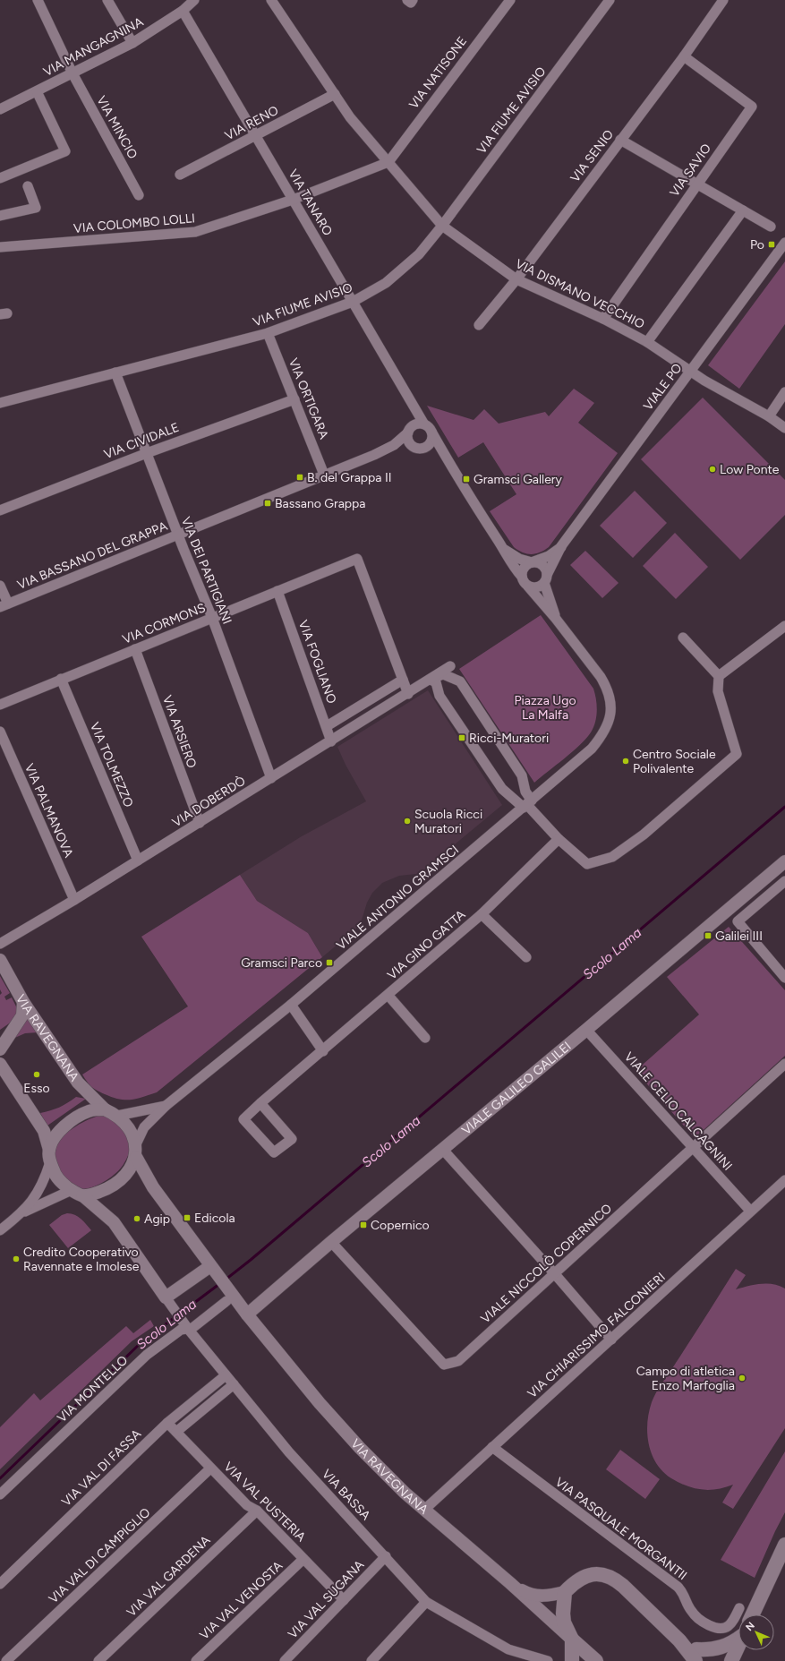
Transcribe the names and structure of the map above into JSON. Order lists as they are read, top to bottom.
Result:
{
  "streets": {
    "main road": ["VIA RAVEGNANA"],
    "street": [
      "VIA MANGAGNINA",
      "VIA NATISONE",
      "VIA FIUME AVISIO",
      "VIA RENO",
      "VIA MINCIO",
      "VIA SENIO",
      "VIA SAVIO",
      "VIA TANARO",
      "VIA COLOMBO LOLLI",
      "VIA DISMANO VECCHIO",
      "VIALE PO",
      "VIA ORTIGARA",
      "VIA CIVIDALE",
      "VIA BASSANO DEL GRAPPA",
      "VIA DEI PARTIGIANI",
      "VIA CORMONS",
      "VIA FOGLIANO",
      "VIA ARSIERO",
      "VIA TOLMEZZO",
      "VIA DOBERDÒ",
      "VIA PALMANOVA",
      "VIALE ANTONIO GRAMSCI",
      "VIA GINO GATTA",
      "VIALE GALILEO GALILEI",
      "VIALE CELIO CALCAGNINI",
      "VIALE NICCOLÒ COPERNICO",
      "VIA CHIARISSIMO FALCONIERI",
      "VIA MONTELLO",
      "VIA VAL DI FASSA",
      "VIA BASSA",
      "VIA VAL PUSTERIA",
      "VIA PASQUALE MORGANTII",
      "VIA VAL DI CAMPIGLIO",
      "VIA VAL GARDENA",
      "VIA VAL SUGANA",
      "VIA VAL VENOSTA"
    ]
  },
  "crossings": [
    ["VIA MANGAGNINA", "VIA MINCIO"],
    ["VIA MANGAGNINA", "VIA TANARO"],
    ["VIA NATISONE", "VIA COLOMBO LOLLI"],
    ["VIA NATISONE", "VIA DISMANO VECCHIO"],
    ["VIA FIUME AVISIO", "VIA TANARO"],
    ["VIA FIUME AVISIO", "VIA DISMANO VECCHIO"],
    ["VIA FIUME AVISIO", "VIA ORTIGARA"],
    ["VIA FIUME AVISIO", "VIA DEI PARTIGIANI"],
    ["VIA RENO", "VIA TANARO"],
    ["VIA RENO", "VIA DISMANO VECCHIO"],
    ["VIA SENIO", "VIA SAVIO"],
    ["VIA SENIO", "VIA DISMANO VECCHIO"],
    ["VIA SAVIO", "VIA DISMANO VECCHIO"],
    ["VIA TANARO", "VIA COLOMBO LOLLI"],
    ["VIA TANARO", "VIA BASSANO DEL GRAPPA"],
    ["VIA COLOMBO LOLLI", "VIA DISMANO VECCHIO"],
    ["VIA DISMANO VECCHIO", "VIALE PO"],
    ["VIALE PO", "VIALE ANTONIO GRAMSCI"],
    ["VIA ORTIGARA", "VIA CIVIDALE"],
    ["VIA ORTIGARA", "VIA BASSANO DEL GRAPPA"],
    ["VIA CIVIDALE", "VIA DEI PARTIGIANI"],
    ["VIA BASSANO DEL GRAPPA", "VIA DEI PARTIGIANI"],
    ["VIA DEI PARTIGIANI", "VIA CORMONS"],
    ["VIA DEI PARTIGIANI", "VIA DOBERDÒ"],
    ["VIA CORMONS", "VIA FOGLIANO"],
    ["VIA CORMONS", "VIA ARSIERO"],
    ["VIA CORMONS", "VIA TOLMEZZO"],
    ["VIA FOGLIANO", "VIA DOBERDÒ"],
    ["VIA ARSIERO", "VIA DOBERDÒ"],
    ["VIA TOLMEZZO", "VIA DOBERDÒ"],
    ["VIA DOBERDÒ", "VIA PALMANOVA"],
    ["VIALE ANTONIO GRAMSCI", "VIA RAVEGNANA"],
    ["VIA RAVEGNANA", "VIALE GALILEO GALILEI"],
    ["VIA RAVEGNANA", "VIA CHIARISSIMO FALCONIERI"],
    ["VIA RAVEGNANA", "VIA MONTELLO"],
    ["VIALE GALILEO GALILEI", "VIALE CELIO CALCAGNINI"],
    ["VIALE GALILEO GALILEI", "VIALE NICCOLÒ COPERNICO"],
    ["VIALE CELIO CALCAGNINI", "VIALE NICCOLÒ COPERNICO"],
    ["VIALE CELIO CALCAGNINI", "VIA CHIARISSIMO FALCONIERI"],
    ["VIA CHIARISSIMO FALCONIERI", "VIA PASQUALE MORGANTII"],
    ["VIA MONTELLO", "VIA BASSA"],
    ["VIA VAL DI FASSA", "VIA BASSA"],
    ["VIA VAL DI FASSA", "VIA VAL PUSTERIA"],
    ["VIA BASSA", "VIA VAL SUGANA"],
    ["VIA VAL PUSTERIA", "VIA VAL DI CAMPIGLIO"],
    ["VIA VAL PUSTERIA", "VIA VAL GARDENA"],
    ["VIA VAL PUSTERIA", "VIA VAL SUGANA"],
    ["VIA VAL PUSTERIA", "VIA VAL VENOSTA"]
  ],
  "water": ["Scolo Lama"],
  "parks": ["Piazza Ugo La Malfa"],
  "places": {
    "transit": [
      "Po",
      "B. del Grappa II",
      "Gramsci Gallery",
      "Bassano Grappa",
      "Ricci-Muratori",
      "Galilei III",
      "Gramsci Parco",
      "Edicola",
      "Copernico"
    ],
    "other": [
      "Low Ponte",
      "Centro Sociale Polivalente",
      "Scuola Ricci Muratori",
      "Esso",
      "Agip",
      "Credito Cooperativo Ravennate e Imolese",
      "Campo di atletica Enzo Marfoglia"
    ]
  },
  "north": "top left"
}
